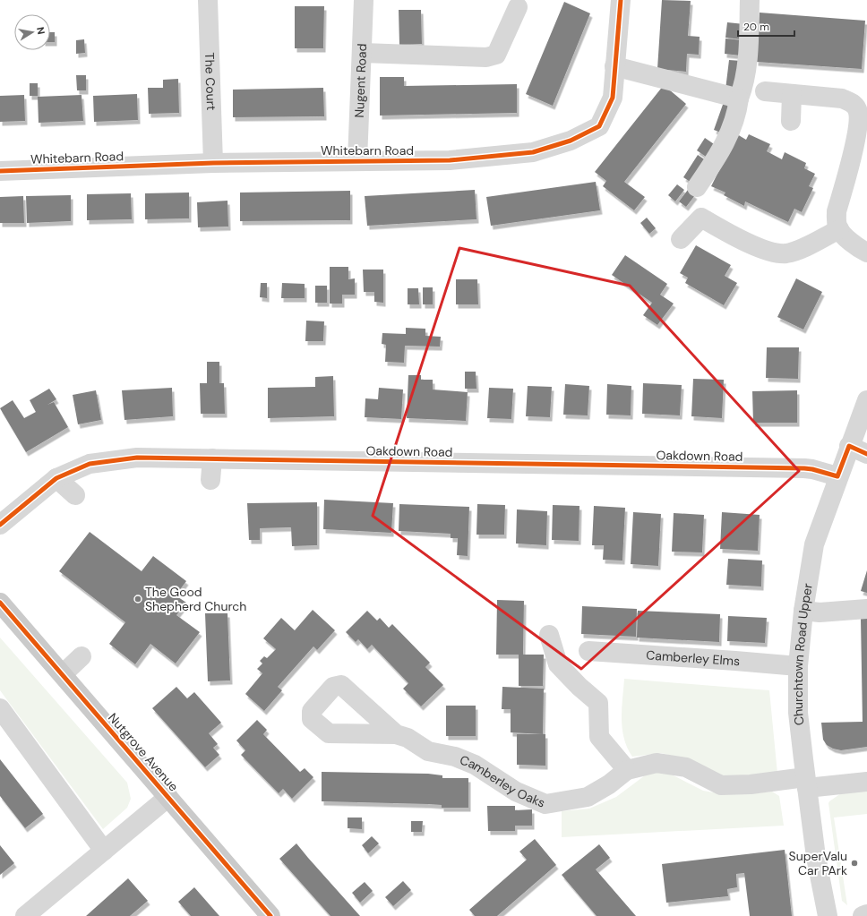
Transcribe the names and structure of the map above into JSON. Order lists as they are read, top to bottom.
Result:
{
  "streets": {
    "main road": ["Nutgrove Avenue"],
    "street": [
      "Nugent Road",
      "The Court",
      "Whitebarn Road",
      "Oakdown Road",
      "Churchtown Road Upper",
      "Camberley Elms",
      "Camberley Oaks"
    ]
  },
  "crossings": [
    ["Nugent Road", "Whitebarn Road"],
    ["The Court", "Whitebarn Road"],
    ["Oakdown Road", "Churchtown Road Upper"],
    ["Churchtown Road Upper", "Camberley Elms"],
    ["Churchtown Road Upper", "Camberley Oaks"]
  ],
  "places": ["The Good Shepherd Church", "SuperValu Car PArk"],
  "scale_bar": "20 m",
  "north": "right"
}
